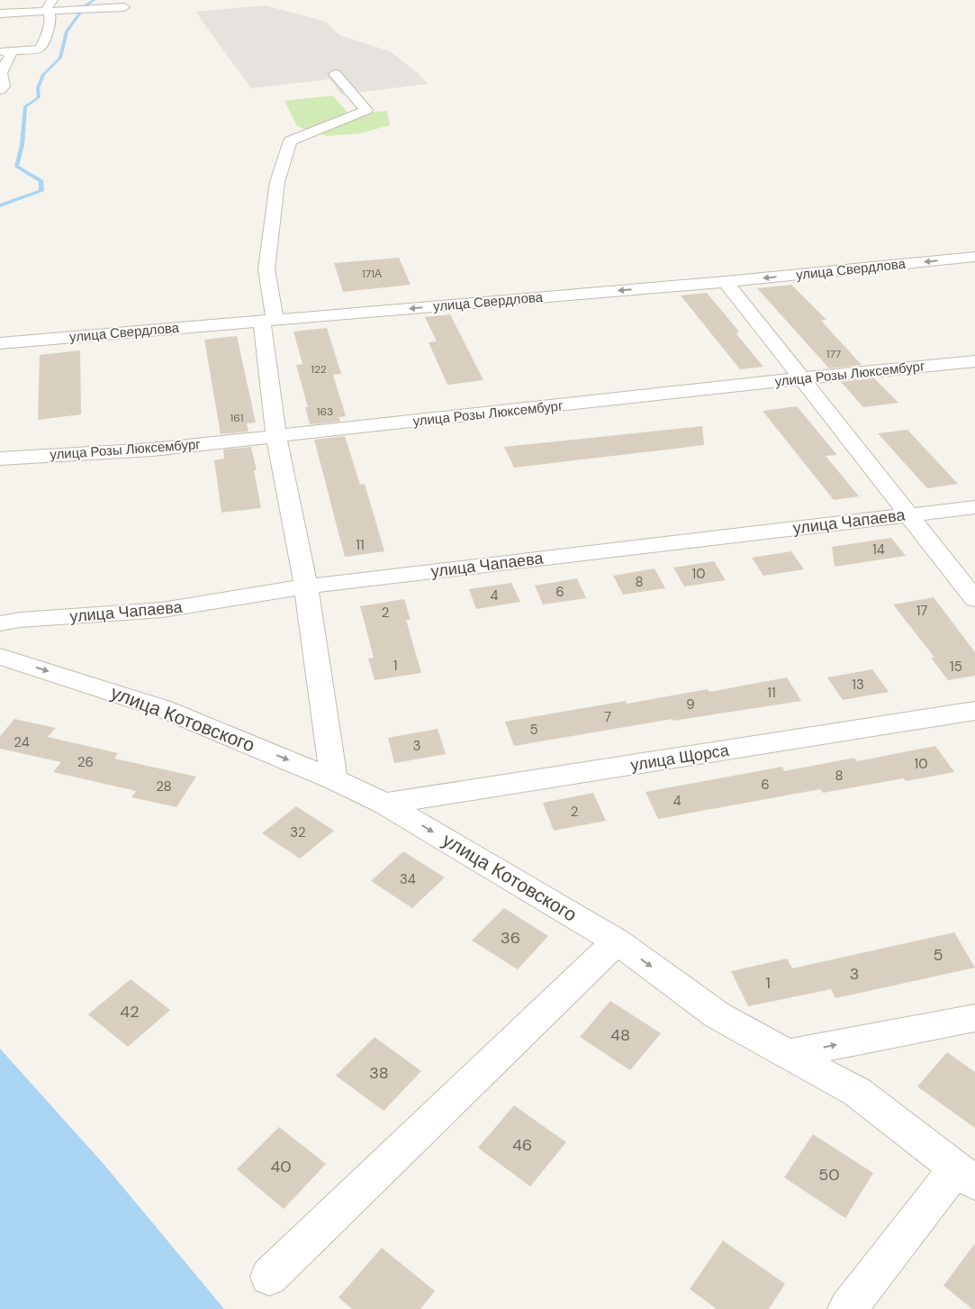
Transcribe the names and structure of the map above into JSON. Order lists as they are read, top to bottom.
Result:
{
  "streets": {
    "street": [
      "улица Свердлова",
      "улица Розы Люксембург",
      "улица Чапаева",
      "улица Котовского",
      "улица Щорса"
    ]
  },
  "crossings": [
    ["улица Котовского", "улица Щорса"]
  ],
  "one_way": ["улица Свердлова", "улица Котовского"],
  "house_numbers": [
    "171А",
    "177",
    "122",
    "163",
    "161",
    "11",
    "14",
    "10",
    "8",
    "6",
    "4",
    "17",
    "2",
    "1",
    "15",
    "13",
    "11",
    "9",
    "7",
    "5",
    "24",
    "3",
    "26",
    "10",
    "8",
    "6",
    "28",
    "4",
    "2",
    "32",
    "34",
    "36",
    "5",
    "3",
    "1",
    "42",
    "48",
    "38",
    "46",
    "40",
    "50"
  ]
}
